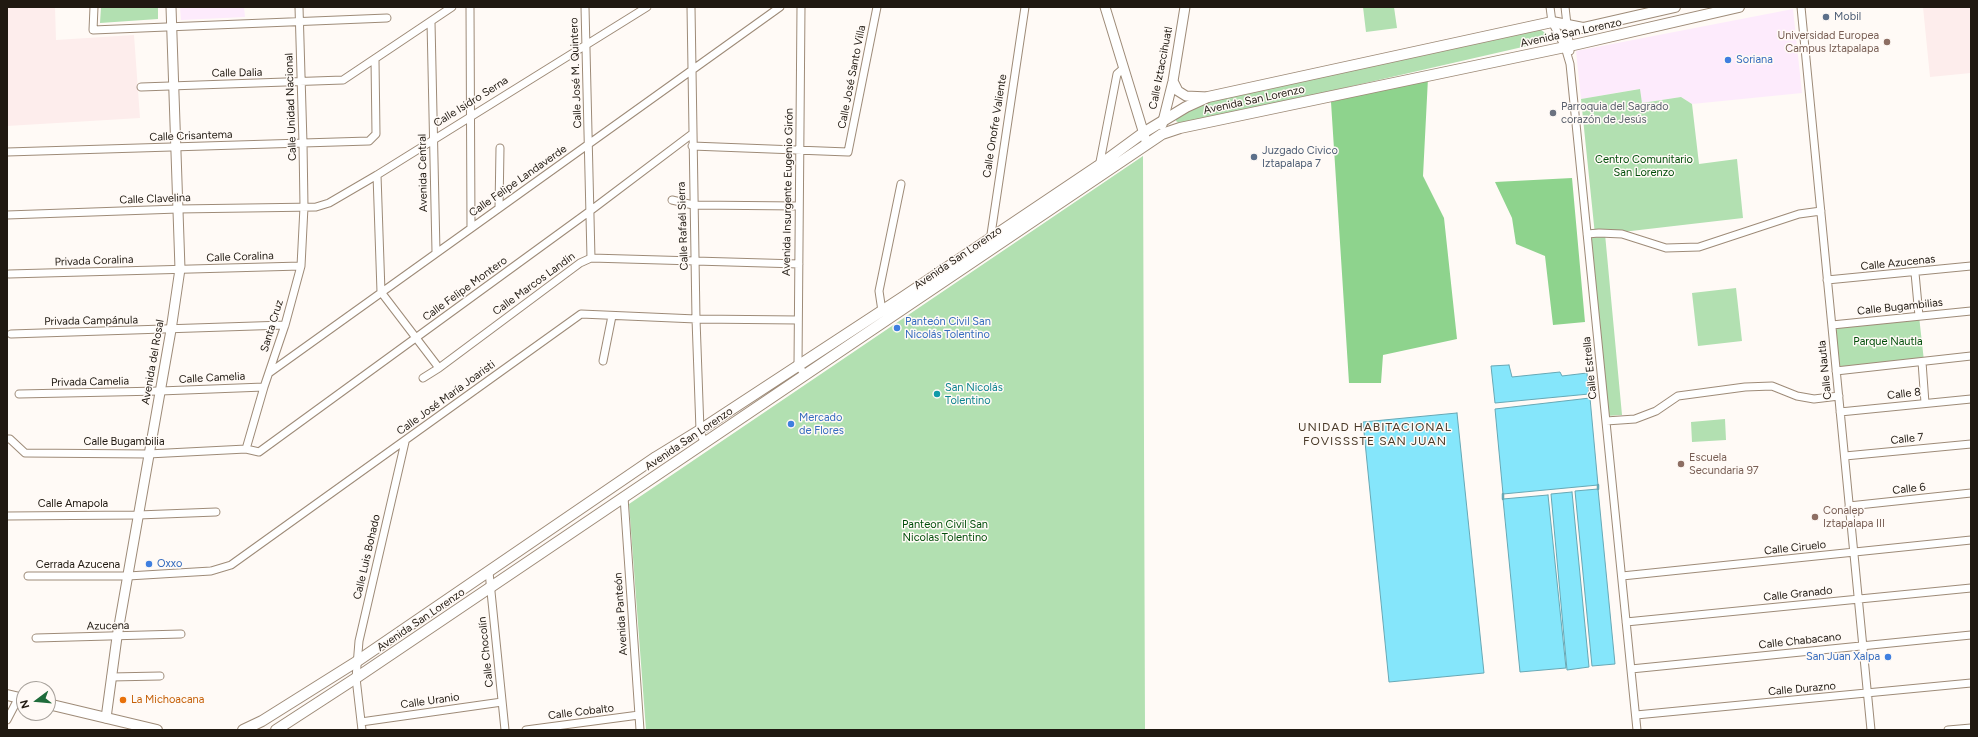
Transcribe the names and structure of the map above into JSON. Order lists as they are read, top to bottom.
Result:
{
  "streets": {
    "main road": ["Avenida San Lorenzo"],
    "street": [
      "Calle Iztaccihuatl",
      "Calle Dalia",
      "Calle José M. Quintero",
      "Calle José Santo Villa",
      "Calle Isidro Serna",
      "Calle Unidad Nacional",
      "Calle Onofre Valiente",
      "Calle Crisantema",
      "Avenida Central",
      "Calle Felipe Landaverde",
      "Avenida Insurgente Eugenio Girón",
      "Calle Clavelina",
      "Calle Rafaél Sierra",
      "Calle Coralina",
      "Privada Coralina",
      "Calle Azucenas",
      "Calle Marcos Landin",
      "Calle Felipe Montero",
      "Calle Bugambilias",
      "Privada Campánula",
      "Santa Cruz",
      "Avenida del Rosal",
      "Calle Estrella",
      "Calle Nautla",
      "Calle Camelia",
      "Privada Camelia",
      "Calle 8",
      "Calle José María Joaristi",
      "Calle 7",
      "Calle Bugambilia",
      "Calle 6",
      "Calle Amapola",
      "Calle Ciruelo",
      "Calle Luis Bohado",
      "Cerrada Azucena",
      "Calle Granado",
      "Avenida Panteón",
      "Azucena",
      "Calle Chabacano",
      "Calle Chocolín",
      "Calle Durazno",
      "Calle Uranio",
      "Calle Cobalto"
    ]
  },
  "crossings": [
    ["Avenida San Lorenzo", "Calle Iztaccihuatl"],
    ["Avenida San Lorenzo", "Calle Onofre Valiente"],
    ["Avenida San Lorenzo", "Avenida Insurgente Eugenio Girón"],
    ["Avenida San Lorenzo", "Calle Rafaél Sierra"],
    ["Avenida San Lorenzo", "Calle Estrella"],
    ["Avenida San Lorenzo", "Calle Luis Bohado"],
    ["Avenida San Lorenzo", "Avenida Panteón"],
    ["Avenida San Lorenzo", "Calle Chocolín"],
    ["Calle Dalia", "Calle Unidad Nacional"],
    ["Calle Dalia", "Calle Crisantema"],
    ["Calle Dalia", "Avenida Central"],
    ["Calle Dalia", "Avenida del Rosal"],
    ["Calle José M. Quintero", "Calle Isidro Serna"],
    ["Calle José M. Quintero", "Calle Felipe Landaverde"],
    ["Calle José M. Quintero", "Calle Marcos Landin"],
    ["Calle José M. Quintero", "Calle Felipe Montero"],
    ["Calle José Santo Villa", "Avenida Insurgente Eugenio Girón"],
    ["Calle Isidro Serna", "Calle Unidad Nacional"],
    ["Calle Isidro Serna", "Avenida Central"],
    ["Calle Isidro Serna", "Calle Clavelina"],
    ["Calle Isidro Serna", "Santa Cruz"],
    ["Calle Unidad Nacional", "Calle Crisantema"],
    ["Calle Unidad Nacional", "Calle Clavelina"],
    ["Calle Unidad Nacional", "Santa Cruz"],
    ["Calle Crisantema", "Avenida del Rosal"],
    ["Avenida Central", "Calle Felipe Landaverde"],
    ["Calle Felipe Landaverde", "Calle Rafaél Sierra"],
    ["Calle Felipe Landaverde", "Santa Cruz"],
    ["Avenida Insurgente Eugenio Girón", "Calle Marcos Landin"],
    ["Avenida Insurgente Eugenio Girón", "Calle José María Joaristi"],
    ["Calle Clavelina", "Santa Cruz"],
    ["Calle Clavelina", "Avenida del Rosal"],
    ["Calle Rafaél Sierra", "Calle Marcos Landin"],
    ["Calle Rafaél Sierra", "Calle Felipe Montero"],
    ["Calle Rafaél Sierra", "Calle José María Joaristi"],
    ["Calle Coralina", "Privada Coralina"],
    ["Calle Coralina", "Santa Cruz"],
    ["Calle Coralina", "Avenida del Rosal"],
    ["Privada Coralina", "Avenida del Rosal"],
    ["Calle Azucenas", "Calle Nautla"],
    ["Calle Felipe Montero", "Santa Cruz"],
    ["Calle Felipe Montero", "Calle Bugambilia"],
    ["Calle Bugambilias", "Calle Nautla"],
    ["Privada Campánula", "Santa Cruz"],
    ["Privada Campánula", "Avenida del Rosal"],
    ["Santa Cruz", "Calle Camelia"],
    ["Santa Cruz", "Calle Bugambilia"],
    ["Avenida del Rosal", "Calle Camelia"],
    ["Avenida del Rosal", "Privada Camelia"],
    ["Avenida del Rosal", "Calle José María Joaristi"],
    ["Avenida del Rosal", "Calle Bugambilia"],
    ["Avenida del Rosal", "Calle Amapola"],
    ["Avenida del Rosal", "Cerrada Azucena"],
    ["Avenida del Rosal", "Azucena"],
    ["Calle Estrella", "Calle Ciruelo"],
    ["Calle Estrella", "Calle Granado"],
    ["Calle Estrella", "Calle Chabacano"],
    ["Calle Estrella", "Calle Durazno"],
    ["Calle Nautla", "Calle 8"],
    ["Calle Nautla", "Calle 7"],
    ["Calle Nautla", "Calle 6"],
    ["Calle Nautla", "Calle Ciruelo"],
    ["Calle Nautla", "Calle Granado"],
    ["Calle Nautla", "Calle Chabacano"],
    ["Calle Nautla", "Calle Durazno"],
    ["Calle Camelia", "Privada Camelia"],
    ["Calle José María Joaristi", "Calle Luis Bohado"],
    ["Calle José María Joaristi", "Cerrada Azucena"],
    ["Calle Luis Bohado", "Calle Uranio"],
    ["Avenida Panteón", "Calle Cobalto"],
    ["Calle Chocolín", "Calle Uranio"]
  ],
  "districts": ["UNIDAD HABITACIONAL FOVISSSTE SAN JUAN"],
  "parks": ["Centro Comunitario San Lorenzo", "Parque Nautla", "Panteon Civil San Nicolas Tolentino"],
  "places": [
    "Mobil",
    "Universidad Europea Campus Iztapalapa",
    "Soriana",
    "Parroquia del Sagrado corazón de Jesús",
    "Juzgado Civico Iztapalapa 7",
    "Panteón Civil San Nicolás Tolentino",
    "San Nicolás Tolentino",
    "Mercado de Flores",
    "Escuela Secundaria 97",
    "Conalep Iztapalapa III",
    "Oxxo",
    "San Juan Xalpa",
    "La Michoacana"
  ],
  "north": "left"
}
